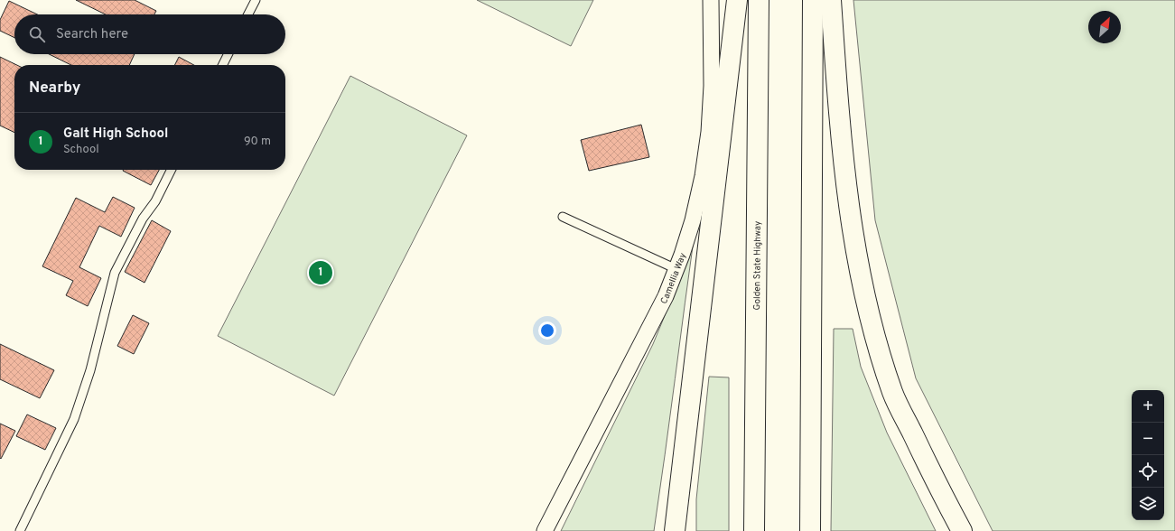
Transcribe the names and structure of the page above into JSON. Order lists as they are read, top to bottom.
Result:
{
  "streets": {
    "highway": ["Golden State Highway"],
    "street": ["Camellia Way"]
  },
  "north": "top right",
  "page": {
    "search": "Search here",
    "heading": "Nearby",
    "list": [
      {
        "mark": "1",
        "name": "Galt High School",
        "note": "School",
        "value": "90 m"
      }
    ],
    "pins": "1",
    "map_buttons": ["+", "−"]
  }
}
